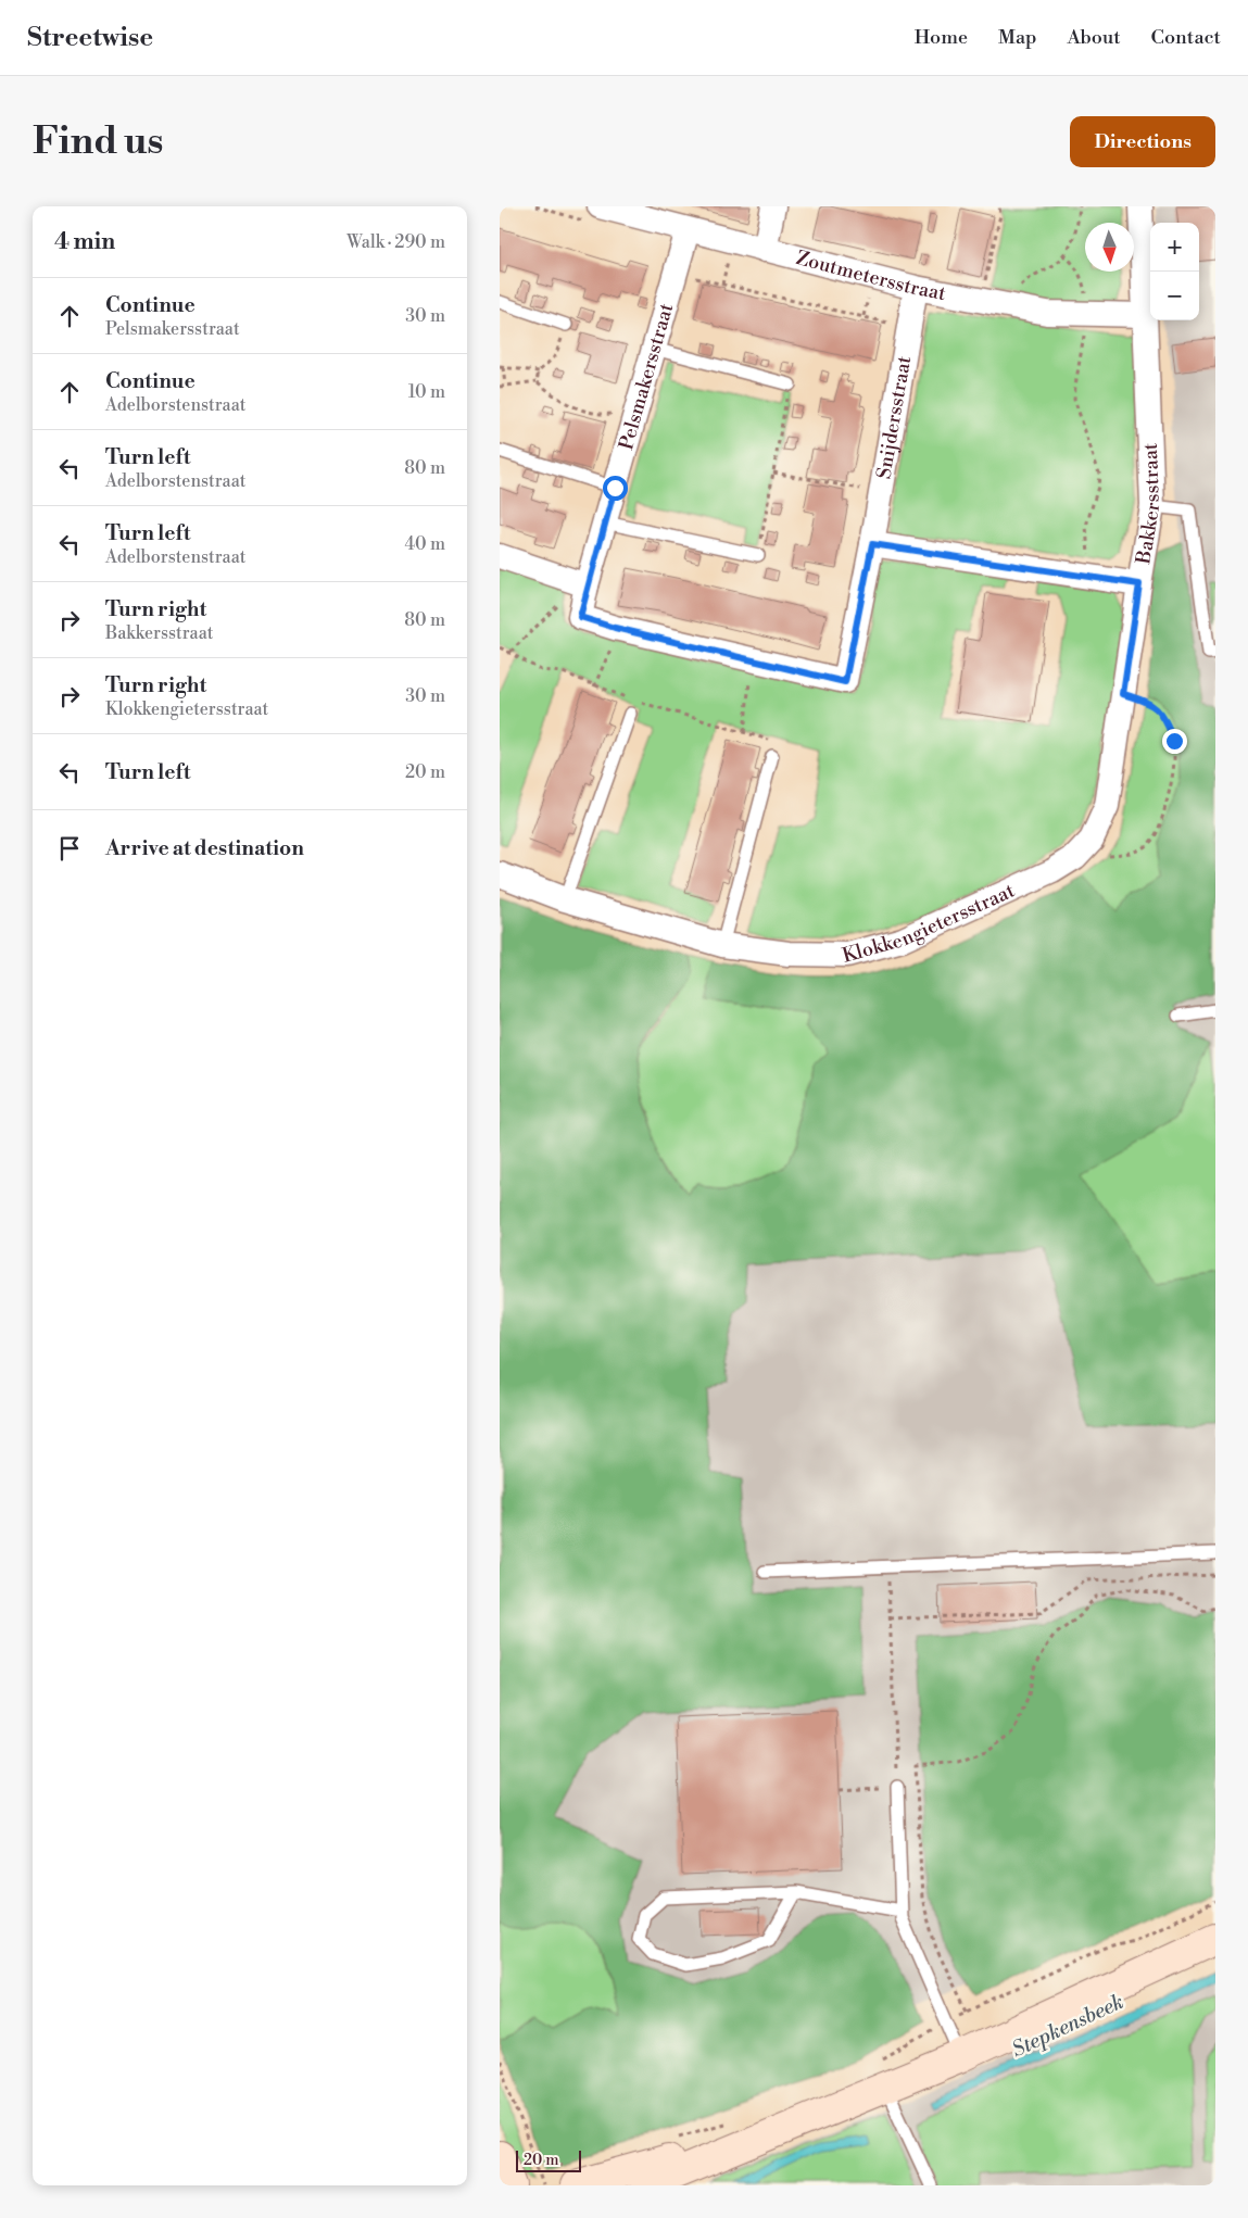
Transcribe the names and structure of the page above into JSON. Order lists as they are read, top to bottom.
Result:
{
  "streets": {
    "street": [
      "Zoutmetersstraat",
      "Pelsmakersstraat",
      "Snijdersstraat",
      "Bakkersstraat",
      "Klokkengietersstraat"
    ]
  },
  "crossings": [
    ["Zoutmetersstraat", "Pelsmakersstraat"],
    ["Zoutmetersstraat", "Snijdersstraat"],
    ["Zoutmetersstraat", "Bakkersstraat"],
    ["Pelsmakersstraat", "Snijdersstraat"],
    ["Snijdersstraat", "Bakkersstraat"],
    ["Bakkersstraat", "Klokkengietersstraat"]
  ],
  "water": ["Stepkensbeek"],
  "scale_bar": "20 m",
  "north": "bottom",
  "page": {
    "header": "Streetwise",
    "nav": [
      "Home",
      "Map",
      "About",
      "Contact"
    ],
    "buttons": "Directions",
    "title": "Find us",
    "heading": ["4 min", "Walk · 290 m"],
    "map_buttons": ["+", "−"],
    "list": [
      ["Continue", "Pelsmakersstraat", "30 m"],
      ["Continue", "Adelborstenstraat", "10 m"],
      ["Turn left", "Adelborstenstraat", "80 m"],
      ["Turn left", "Adelborstenstraat", "40 m"],
      ["Turn right", "Bakkersstraat", "80 m"],
      ["Turn right", "Klokkengietersstraat", "30 m"],
      ["Turn left", "20 m"],
      "Arrive at destination"
    ],
    "scale": "20 m"
  }
}
